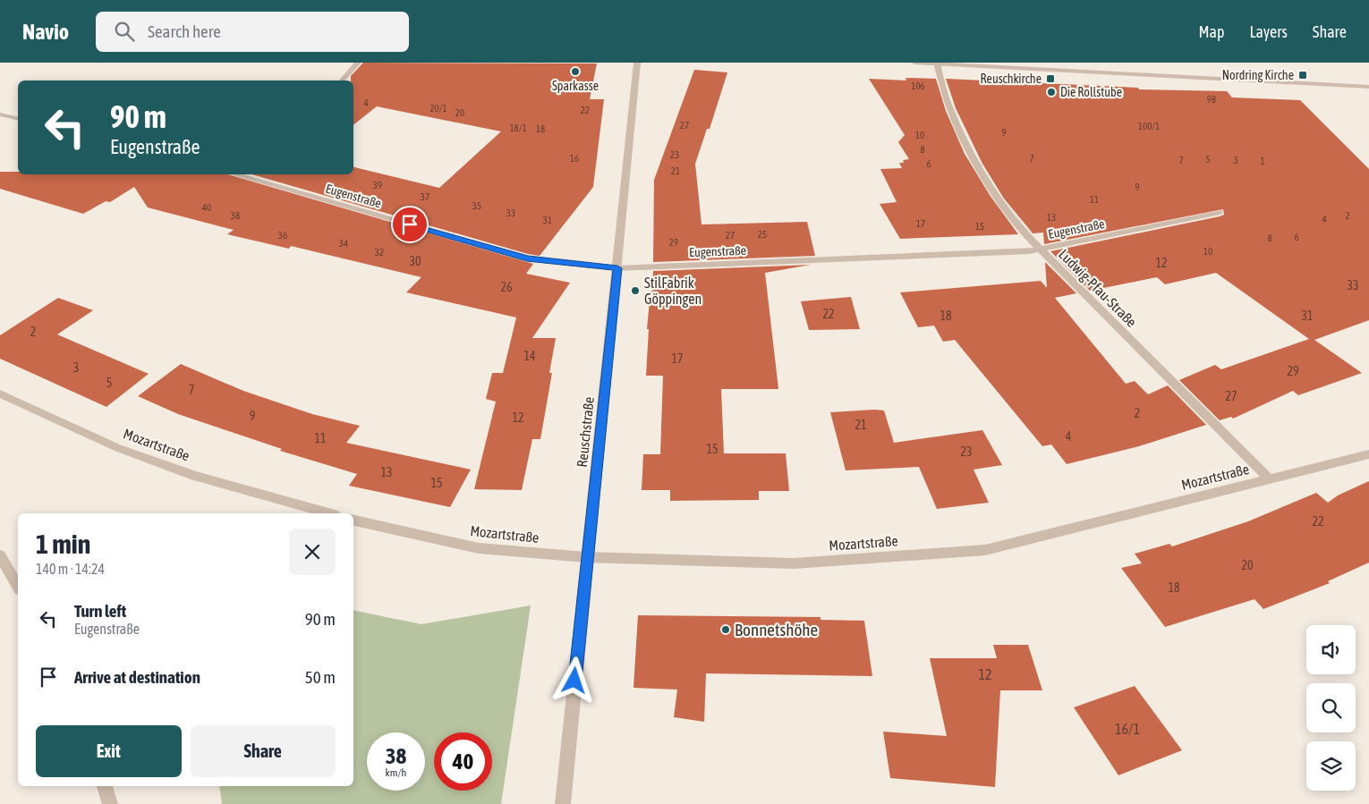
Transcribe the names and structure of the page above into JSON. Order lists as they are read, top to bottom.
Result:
{
  "streets": {
    "street": [
      "Eugenstraße",
      "Ludwig-Pfau-Straße",
      "Reuschstraße",
      "Mozartstraße"
    ]
  },
  "crossings": [
    ["Eugenstraße", "Ludwig-Pfau-Straße"],
    ["Eugenstraße", "Reuschstraße"],
    ["Ludwig-Pfau-Straße", "Mozartstraße"],
    ["Reuschstraße", "Mozartstraße"]
  ],
  "places": {
    "other": [
      "Sparkasse",
      "Die Rollstube",
      "StilFabrik Göppingen",
      "Bonnetshöhe"
    ],
    "transit": ["Nordring Kirche", "Reuschkirche"]
  },
  "house_numbers": [
    "106",
    "98",
    "4",
    "20/1",
    "22",
    "20",
    "27",
    "100/1",
    "18/1",
    "18",
    "9",
    "10",
    "8",
    "23",
    "16",
    "7",
    "5",
    "7",
    "3",
    "1",
    "6",
    "21",
    "39",
    "9",
    "37",
    "11",
    "35",
    "40",
    "33",
    "38",
    "2",
    "13",
    "4",
    "31",
    "17",
    "15",
    "25",
    "36",
    "27",
    "6",
    "8",
    "29",
    "34",
    "10",
    "32",
    "30",
    "12",
    "33",
    "26",
    "22",
    "18",
    "31",
    "2",
    "14",
    "17",
    "3",
    "29",
    "5",
    "7",
    "27",
    "2",
    "9",
    "12",
    "21",
    "4",
    "11",
    "15",
    "23",
    "13",
    "15",
    "22",
    "20",
    "18",
    "12",
    "16/1"
  ],
  "page": {
    "header": "Navio",
    "search": "Search here",
    "nav": ["Map", "Layers", "Share"],
    "turn": ["90 m", "Eugenstraße"],
    "heading": ["1 min", "140 m · 14:24"],
    "list": [
      {
        "name": "Turn left",
        "note": "Eugenstraße",
        "value": "90 m"
      },
      {
        "name": "Arrive at destination",
        "value": "50 m"
      }
    ],
    "buttons": ["Exit", "Share"],
    "speed": "38 km/h",
    "limit": "40"
  }
}
